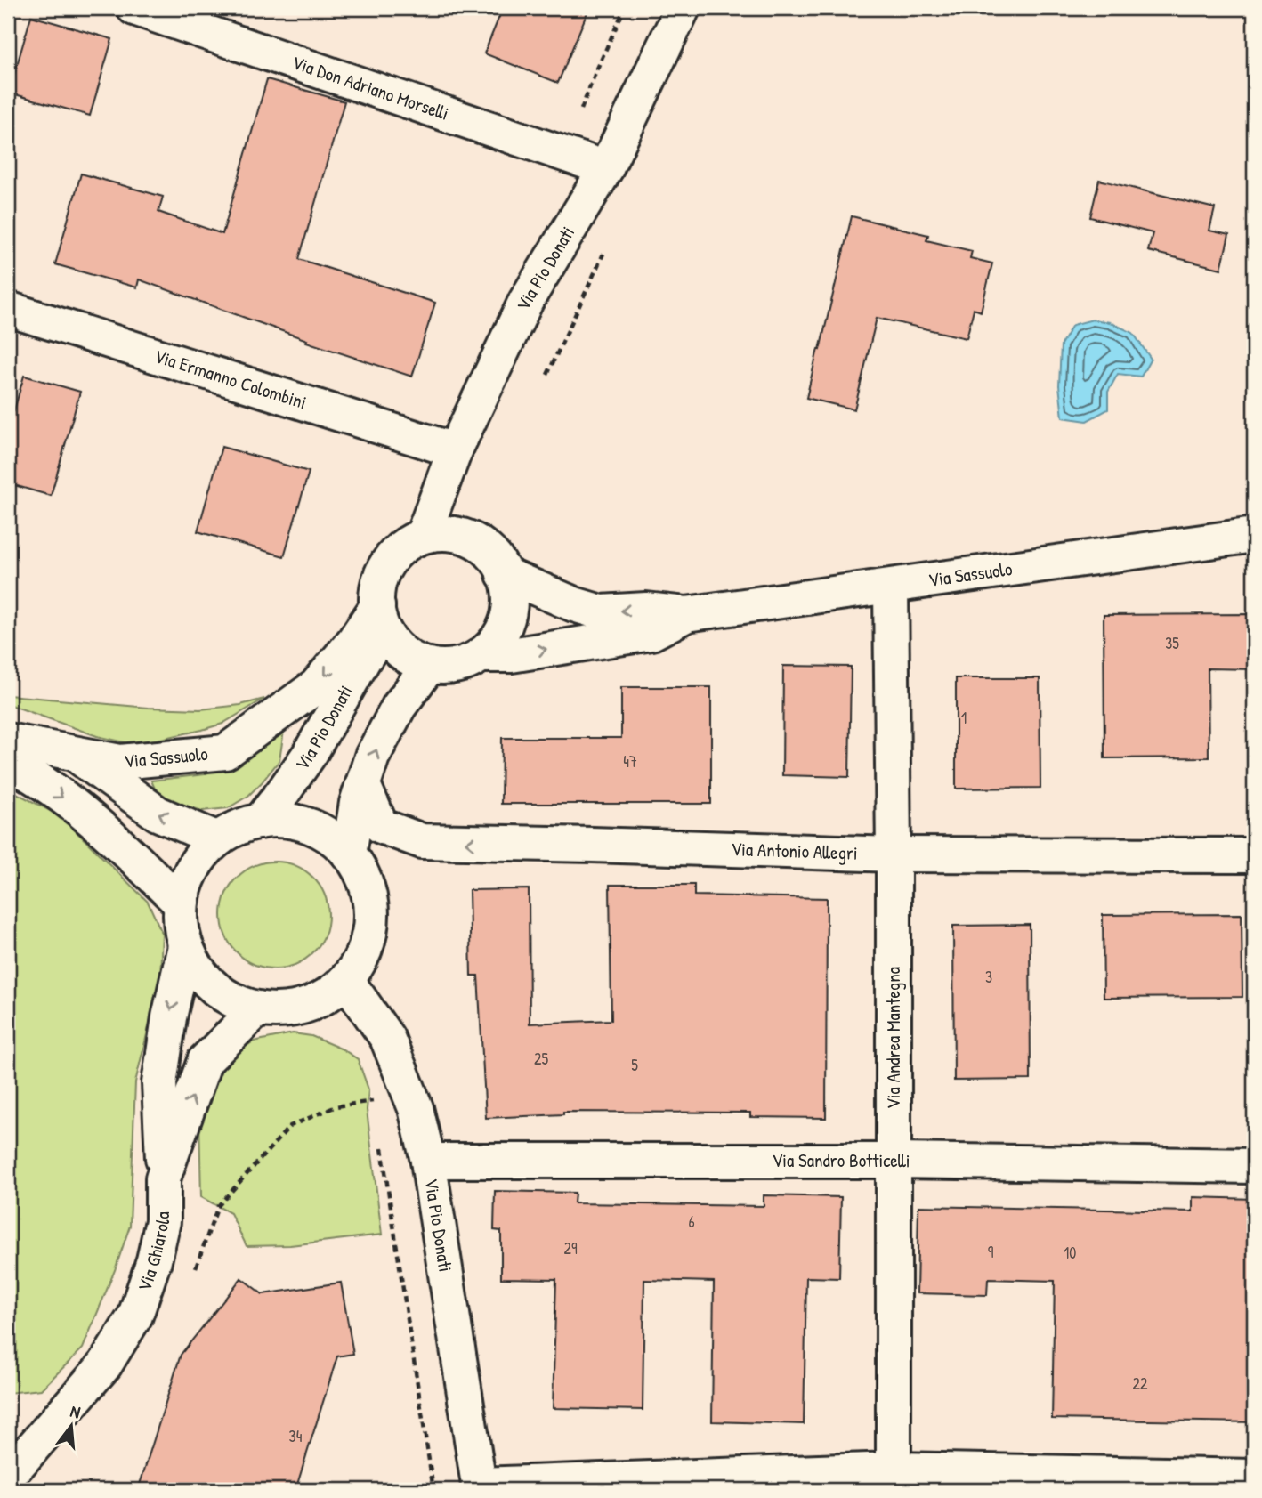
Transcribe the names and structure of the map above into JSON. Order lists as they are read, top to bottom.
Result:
{
  "streets": {
    "street": [
      "Via Don Adriano Morselli",
      "Via Pio Donati",
      "Via Ermanno Colombini",
      "Via Sassuolo",
      "Via Antonio Allegri",
      "Via Andrea Mantegna",
      "Via Sandro Botticelli",
      "Via Ghiarola"
    ]
  },
  "crossings": [
    ["Via Don Adriano Morselli", "Via Pio Donati"],
    ["Via Pio Donati", "Via Ermanno Colombini"],
    ["Via Pio Donati", "Via Sassuolo"],
    ["Via Pio Donati", "Via Sandro Botticelli"],
    ["Via Pio Donati", "Via Ghiarola"],
    ["Via Sassuolo", "Via Andrea Mantegna"],
    ["Via Antonio Allegri", "Via Andrea Mantegna"],
    ["Via Andrea Mantegna", "Via Sandro Botticelli"]
  ],
  "one_way": ["Via Antonio Allegri"],
  "house_numbers": [
    "35",
    "1",
    "47",
    "3",
    "25",
    "5",
    "6",
    "29",
    "9",
    "10",
    "22",
    "34"
  ],
  "north": "top"
}
